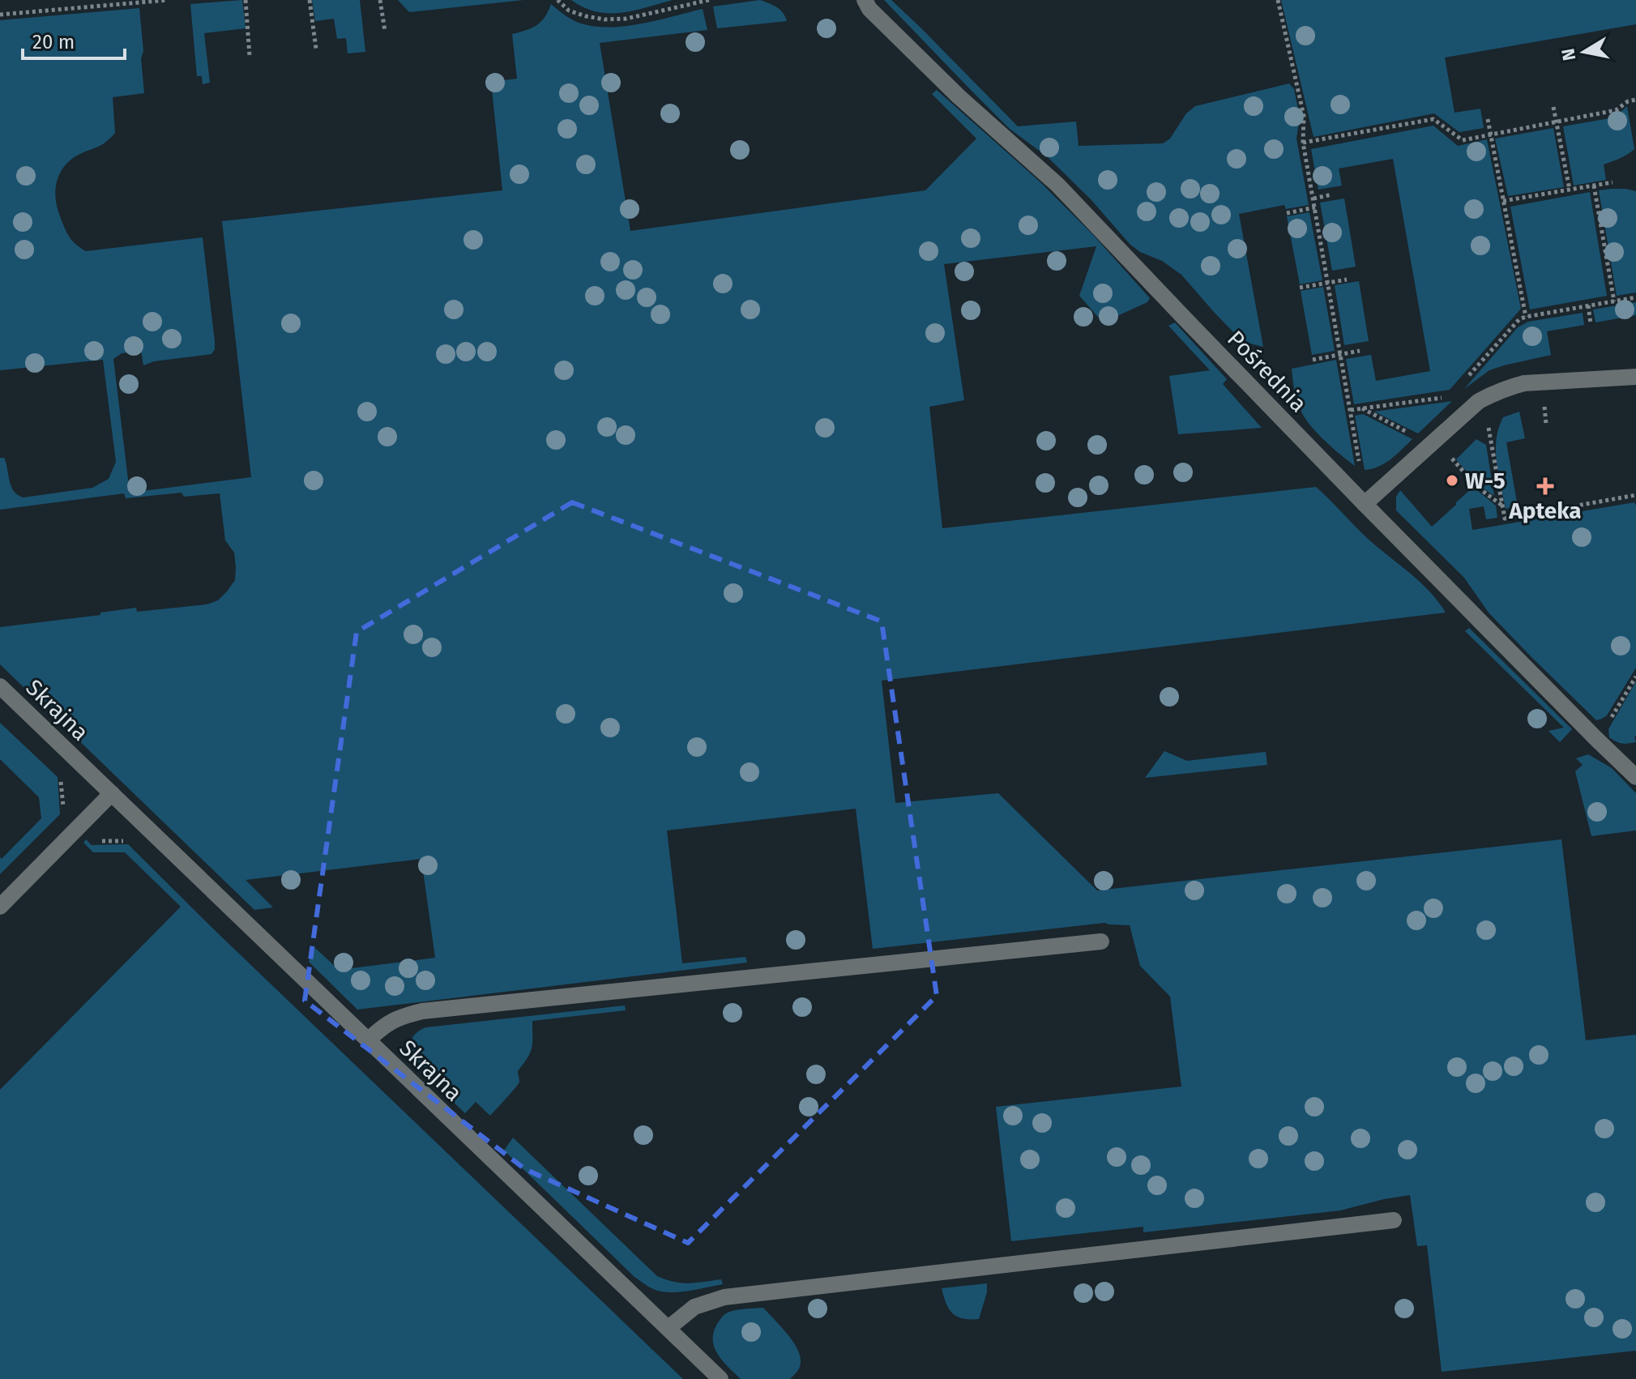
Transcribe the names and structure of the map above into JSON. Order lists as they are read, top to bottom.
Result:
{
  "streets": {
    "street": ["Pośrednia", "Skrajna"]
  },
  "places": {
    "other": ["W-5"],
    "health": ["Apteka"]
  },
  "scale_bar": "20 m",
  "north": "left"
}
